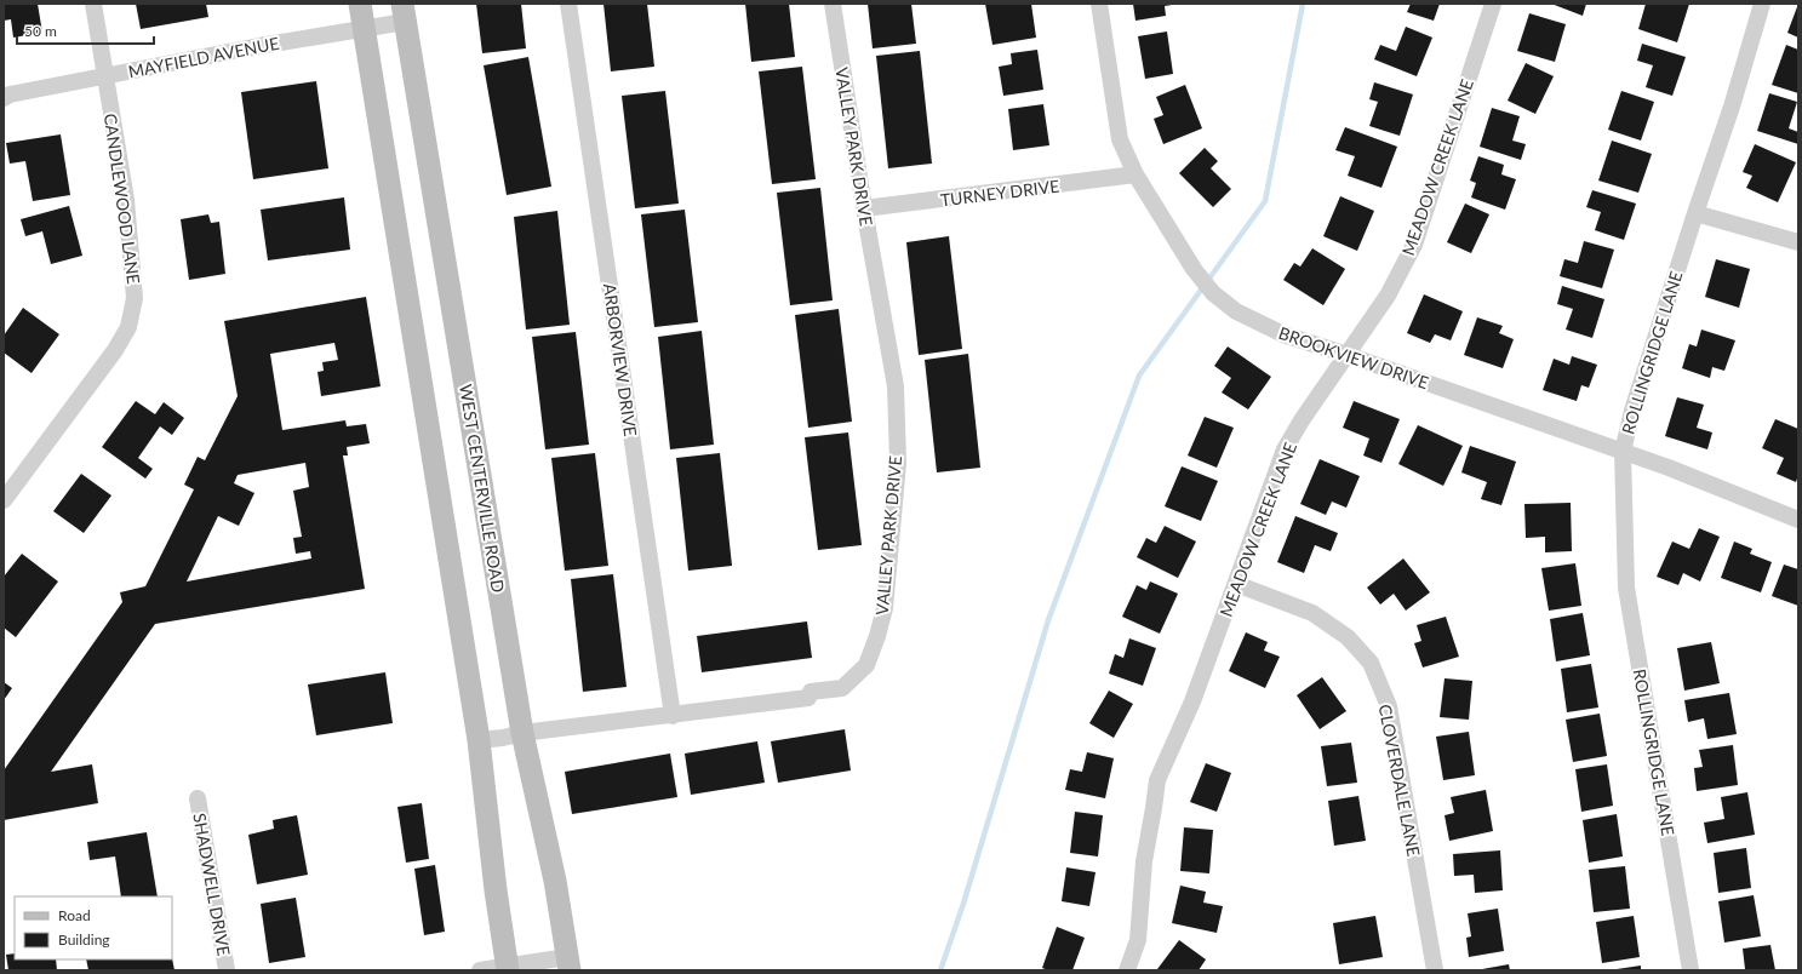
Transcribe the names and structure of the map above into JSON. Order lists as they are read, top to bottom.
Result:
{
  "streets": {
    "main road": ["WEST CENTERVILLE ROAD"],
    "street": [
      "MAYFIELD AVENUE",
      "VALLEY PARK DRIVE",
      "MEADOW CREEK LANE",
      "TURNEY DRIVE",
      "CANDLEWOOD LANE",
      "ROLLINGRIDGE LANE",
      "BROOKVIEW DRIVE",
      "ARBORVIEW DRIVE",
      "CLOVERDALE LANE",
      "SHADWELL DRIVE"
    ]
  },
  "crossings": [
    ["MAYFIELD AVENUE", "CANDLEWOOD LANE"],
    ["MAYFIELD AVENUE", "WEST CENTERVILLE ROAD"],
    ["VALLEY PARK DRIVE", "TURNEY DRIVE"],
    ["VALLEY PARK DRIVE", "ARBORVIEW DRIVE"],
    ["VALLEY PARK DRIVE", "WEST CENTERVILLE ROAD"],
    ["MEADOW CREEK LANE", "BROOKVIEW DRIVE"],
    ["MEADOW CREEK LANE", "CLOVERDALE LANE"],
    ["TURNEY DRIVE", "BROOKVIEW DRIVE"],
    ["ROLLINGRIDGE LANE", "BROOKVIEW DRIVE"]
  ],
  "legend": ["Road", "Building"],
  "scale_bar": "50 m"
}
